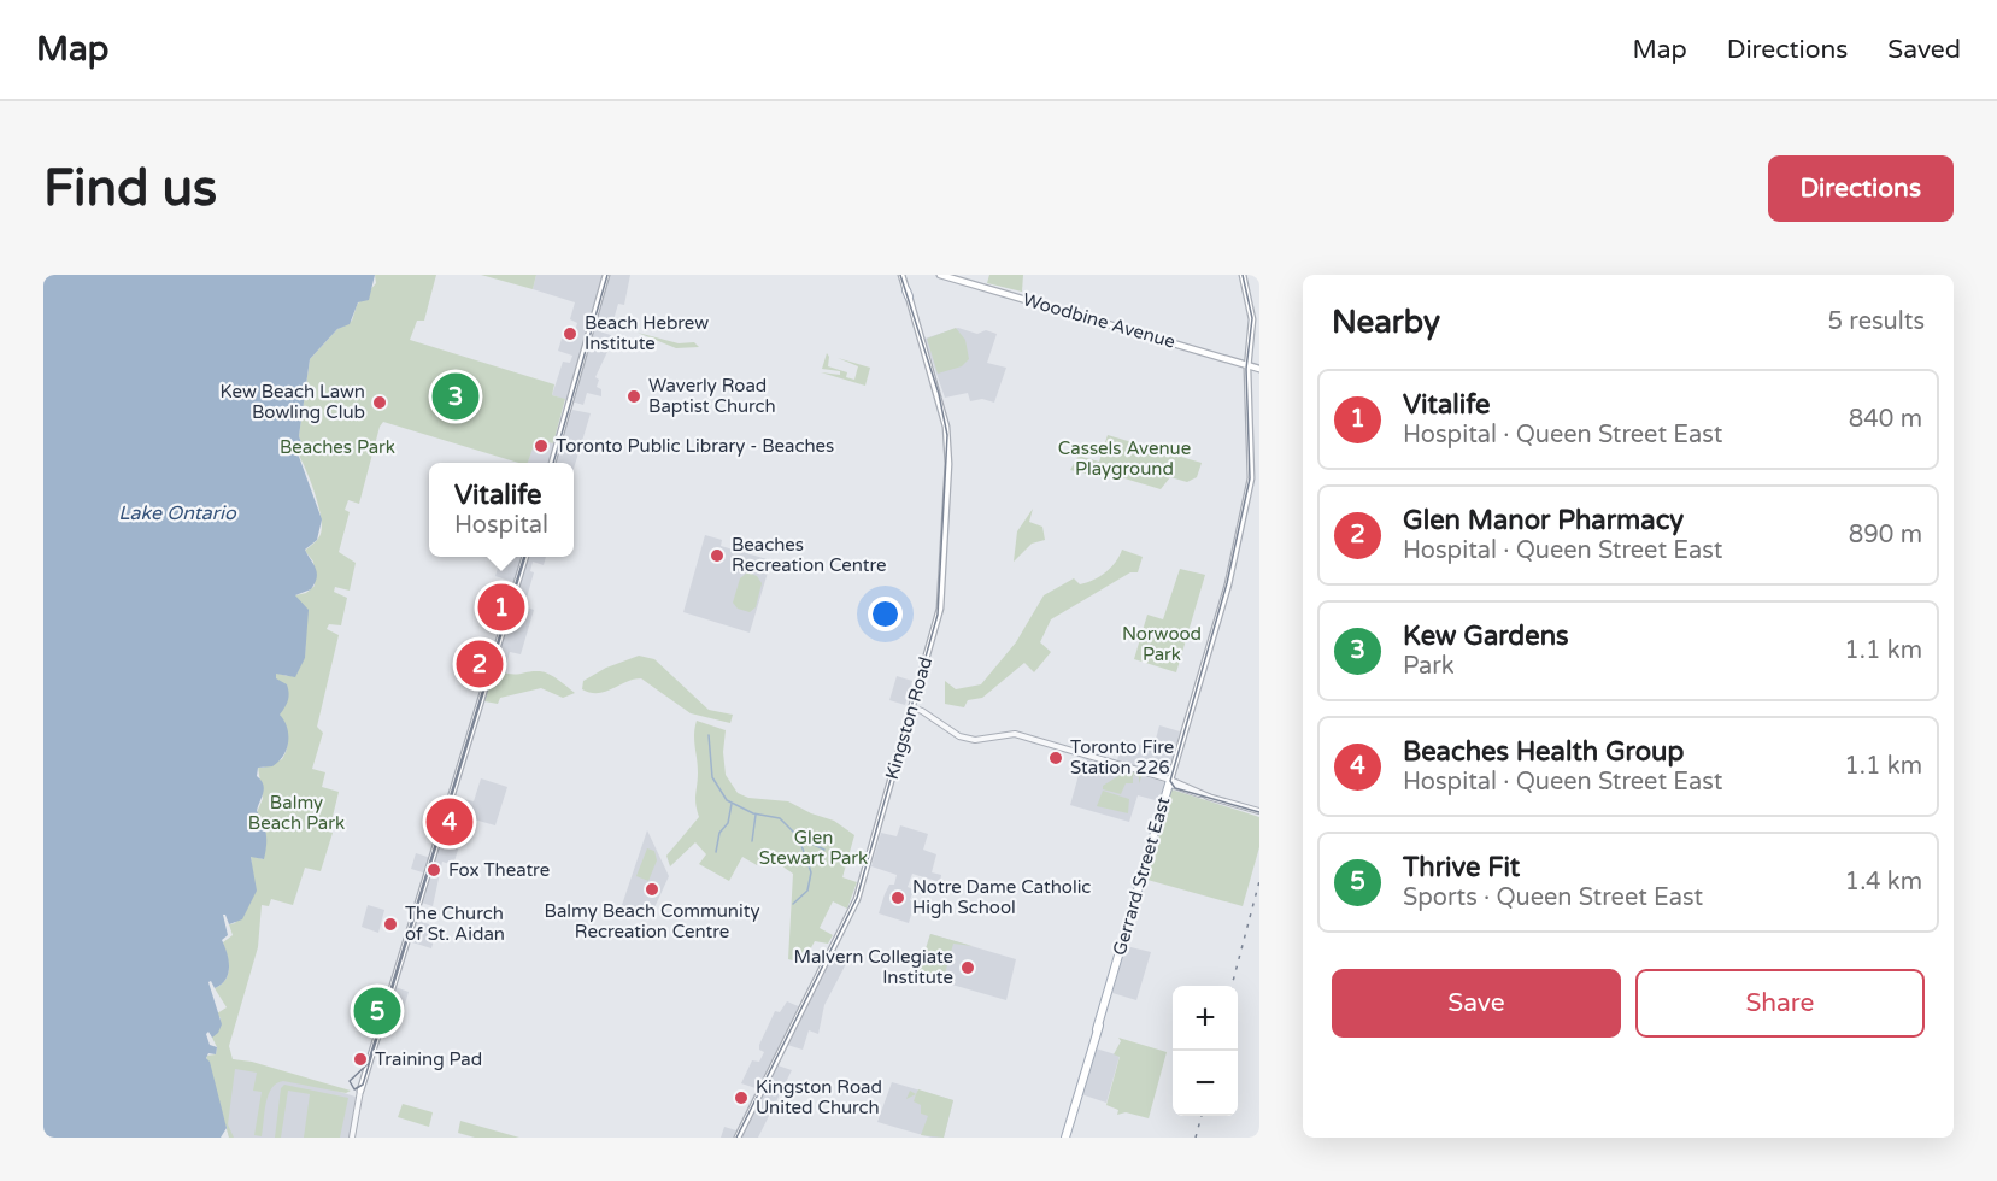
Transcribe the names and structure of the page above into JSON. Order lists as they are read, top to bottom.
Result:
{
  "streets": {
    "main road": ["Woodbine Avenue", "Kingston Road", "Gerrard Street East"]
  },
  "crossings": [
    ["Woodbine Avenue", "Gerrard Street East"]
  ],
  "water": ["Lake Ontario"],
  "parks": [
    "Beaches Park",
    "Cassels Avenue Playground",
    "Norwood Park",
    "Balmy Beach Park",
    "Glen Stewart Park"
  ],
  "places": [
    "Beach Hebrew Institute",
    "Waverly Road Baptist Church",
    "Kew Beach Lawn Bowling Club",
    "Toronto Public Library - Beaches",
    "Beaches Recreation Centre",
    "Toronto Fire Station 226",
    "Fox Theatre",
    "Balmy Beach Community Recreation Centre",
    "Notre Dame Catholic High School",
    "The Church of St. Aidan",
    "Malvern Collegiate Institute",
    "Training Pad",
    "Kingston Road United Church"
  ],
  "page": {
    "header": "Map",
    "nav": ["Map", "Directions", "Saved"],
    "buttons": [
      "Directions",
      ["Save", "Share"]
    ],
    "title": "Find us",
    "heading": ["Nearby", "5 results"],
    "list": [
      {
        "mark": "1",
        "name": "Vitalife",
        "note": "Hospital · Queen Street East",
        "value": "840 m"
      },
      {
        "mark": "2",
        "name": "Glen Manor Pharmacy",
        "note": "Hospital · Queen Street East",
        "value": "890 m"
      },
      {
        "mark": "3",
        "name": "Kew Gardens",
        "note": "Park",
        "value": "1.1 km"
      },
      {
        "mark": "4",
        "name": "Beaches Health Group",
        "note": "Hospital · Queen Street East",
        "value": "1.1 km"
      },
      {
        "mark": "5",
        "name": "Thrive Fit",
        "note": "Sports · Queen Street East",
        "value": "1.4 km"
      }
    ],
    "pins": [
      "3",
      "1",
      "2",
      "4",
      "5"
    ],
    "popup": ["Vitalife", "Hospital"],
    "map_buttons": ["+", "−"]
  }
}
